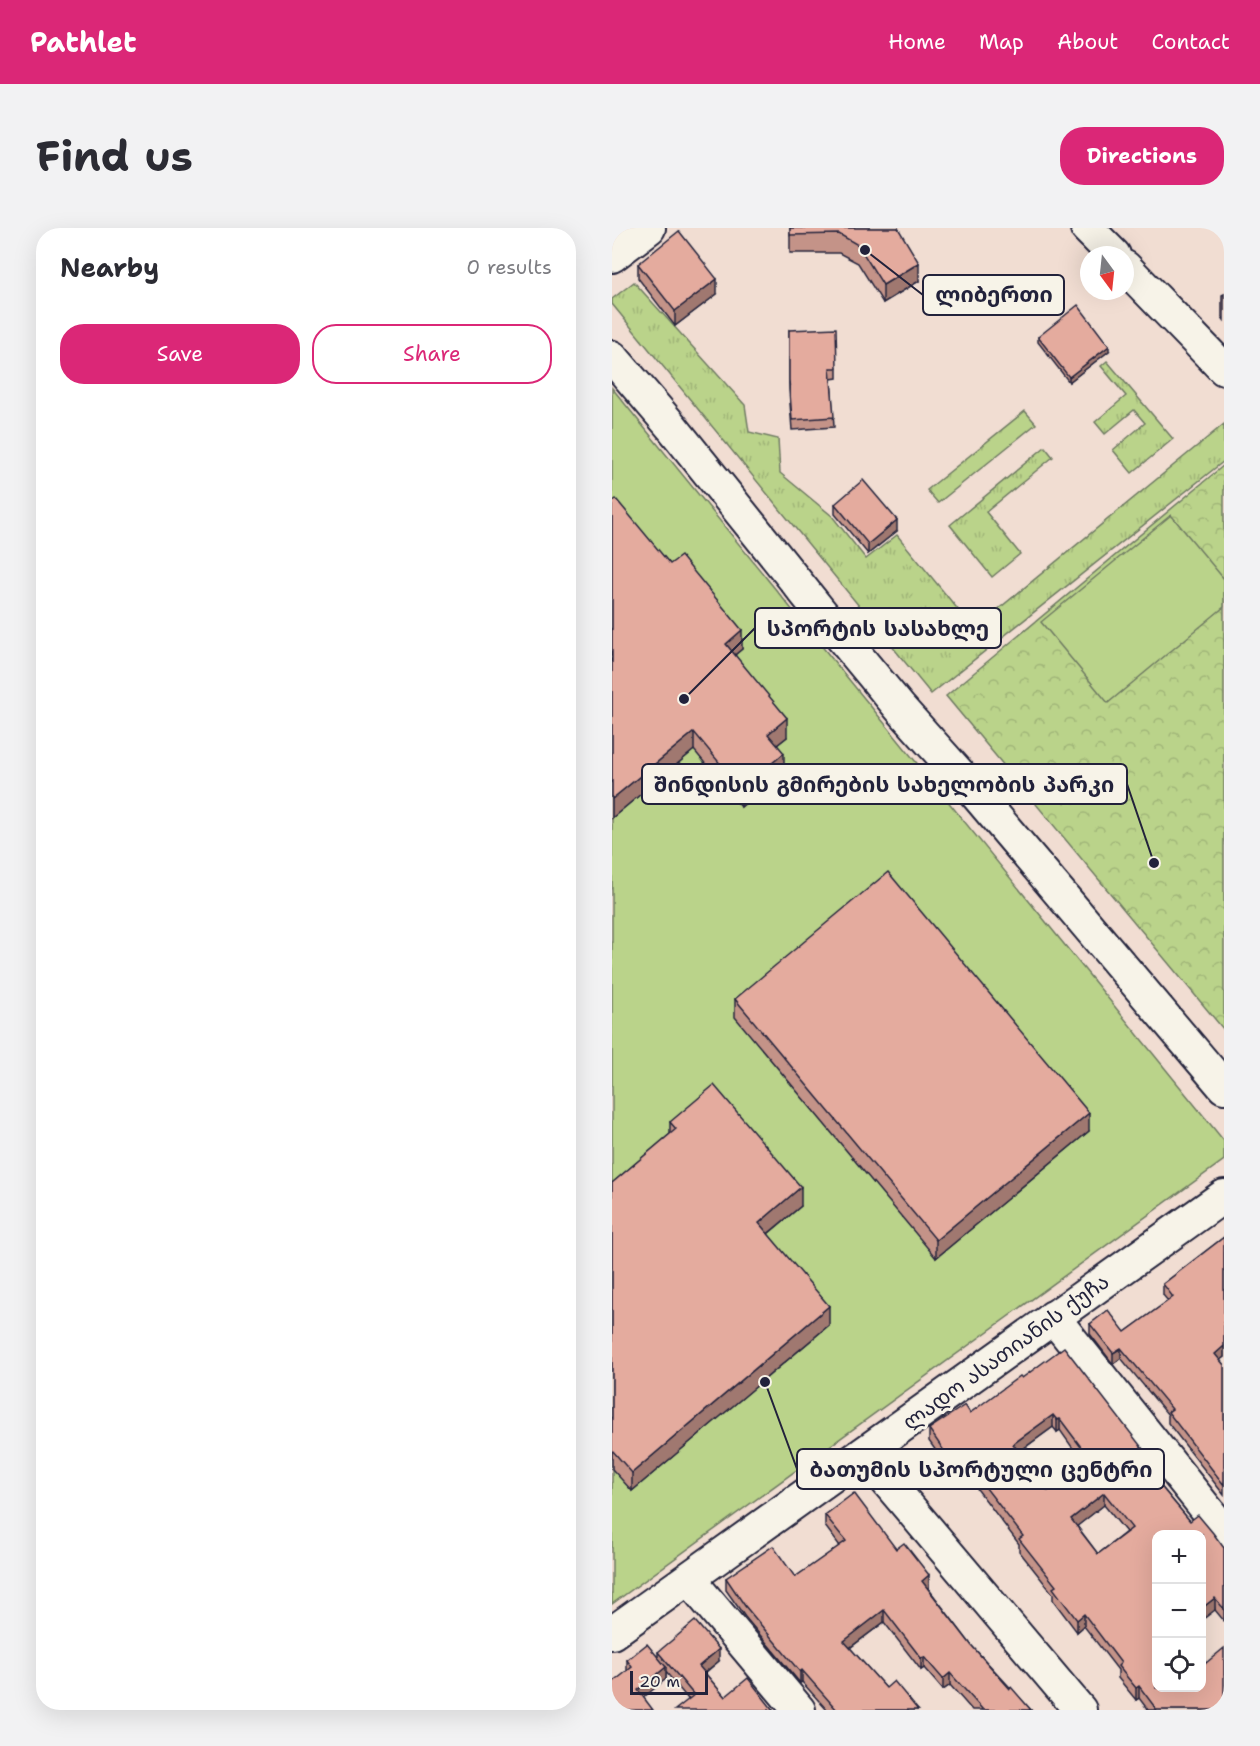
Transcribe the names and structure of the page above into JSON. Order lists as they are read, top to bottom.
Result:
{
  "streets": {
    "street": ["ლადო ასათიანის ქუჩა"]
  },
  "places": [
    "ლიბერთი",
    "სპორტის სასახლე",
    "შინდისის გმირების სახელობის პარკი",
    "ბათუმის სპორტული ცენტრი"
  ],
  "scale_bar": "20 m",
  "north": "bottom",
  "page": {
    "header": "Pathlet",
    "nav": [
      "Home",
      "Map",
      "About",
      "Contact"
    ],
    "buttons": [
      "Directions",
      ["Save", "Share"]
    ],
    "title": "Find us",
    "heading": ["Nearby", "0 results"],
    "map_buttons": ["+", "−"],
    "scale": "20 m"
  }
}
